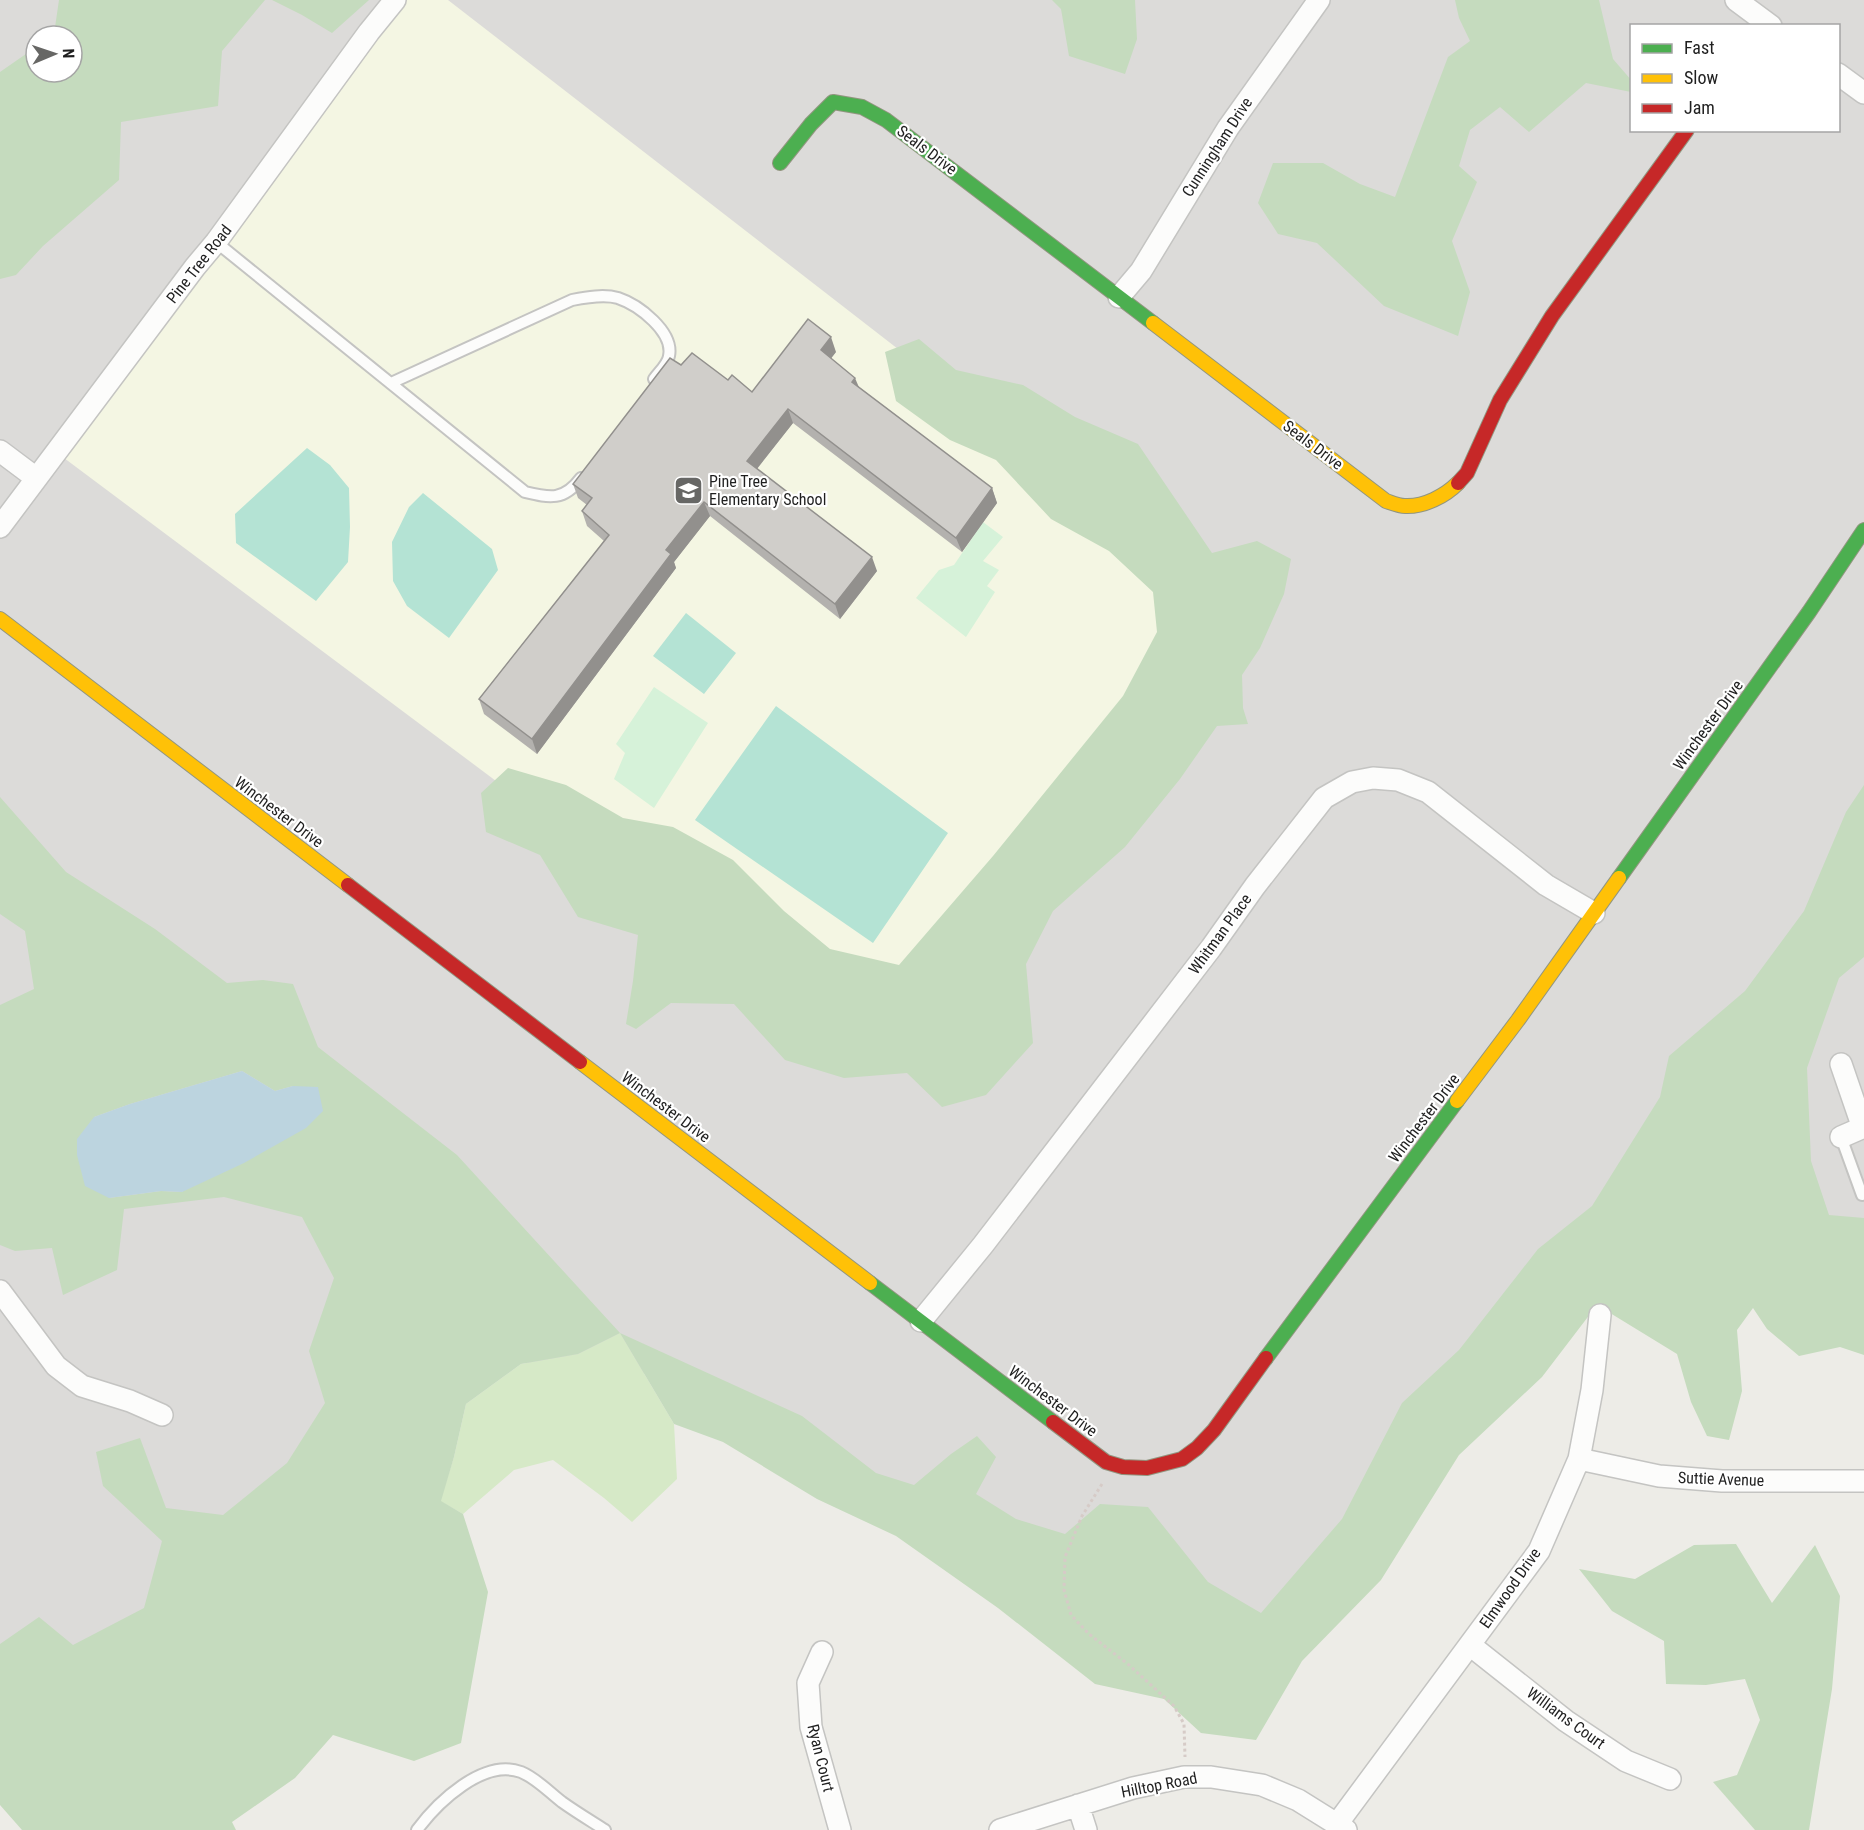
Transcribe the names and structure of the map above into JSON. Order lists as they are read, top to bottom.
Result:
{
  "streets": {
    "street": [
      "Cunningham Drive",
      "Seals Drive",
      "Pine Tree Road",
      "Winchester Drive",
      "Whitman Place",
      "Suttie Avenue",
      "Elmwood Drive",
      "Williams Court",
      "Ryan Court",
      "Hilltop Road"
    ]
  },
  "crossings": [
    ["Cunningham Drive", "Seals Drive"],
    ["Winchester Drive", "Whitman Place"],
    ["Suttie Avenue", "Elmwood Drive"],
    ["Elmwood Drive", "Williams Court"],
    ["Elmwood Drive", "Hilltop Road"]
  ],
  "places": {
    "school or university": ["Pine Tree Elementary School"]
  },
  "legend": ["Fast", "Slow", "Jam"],
  "north": "right"
}
